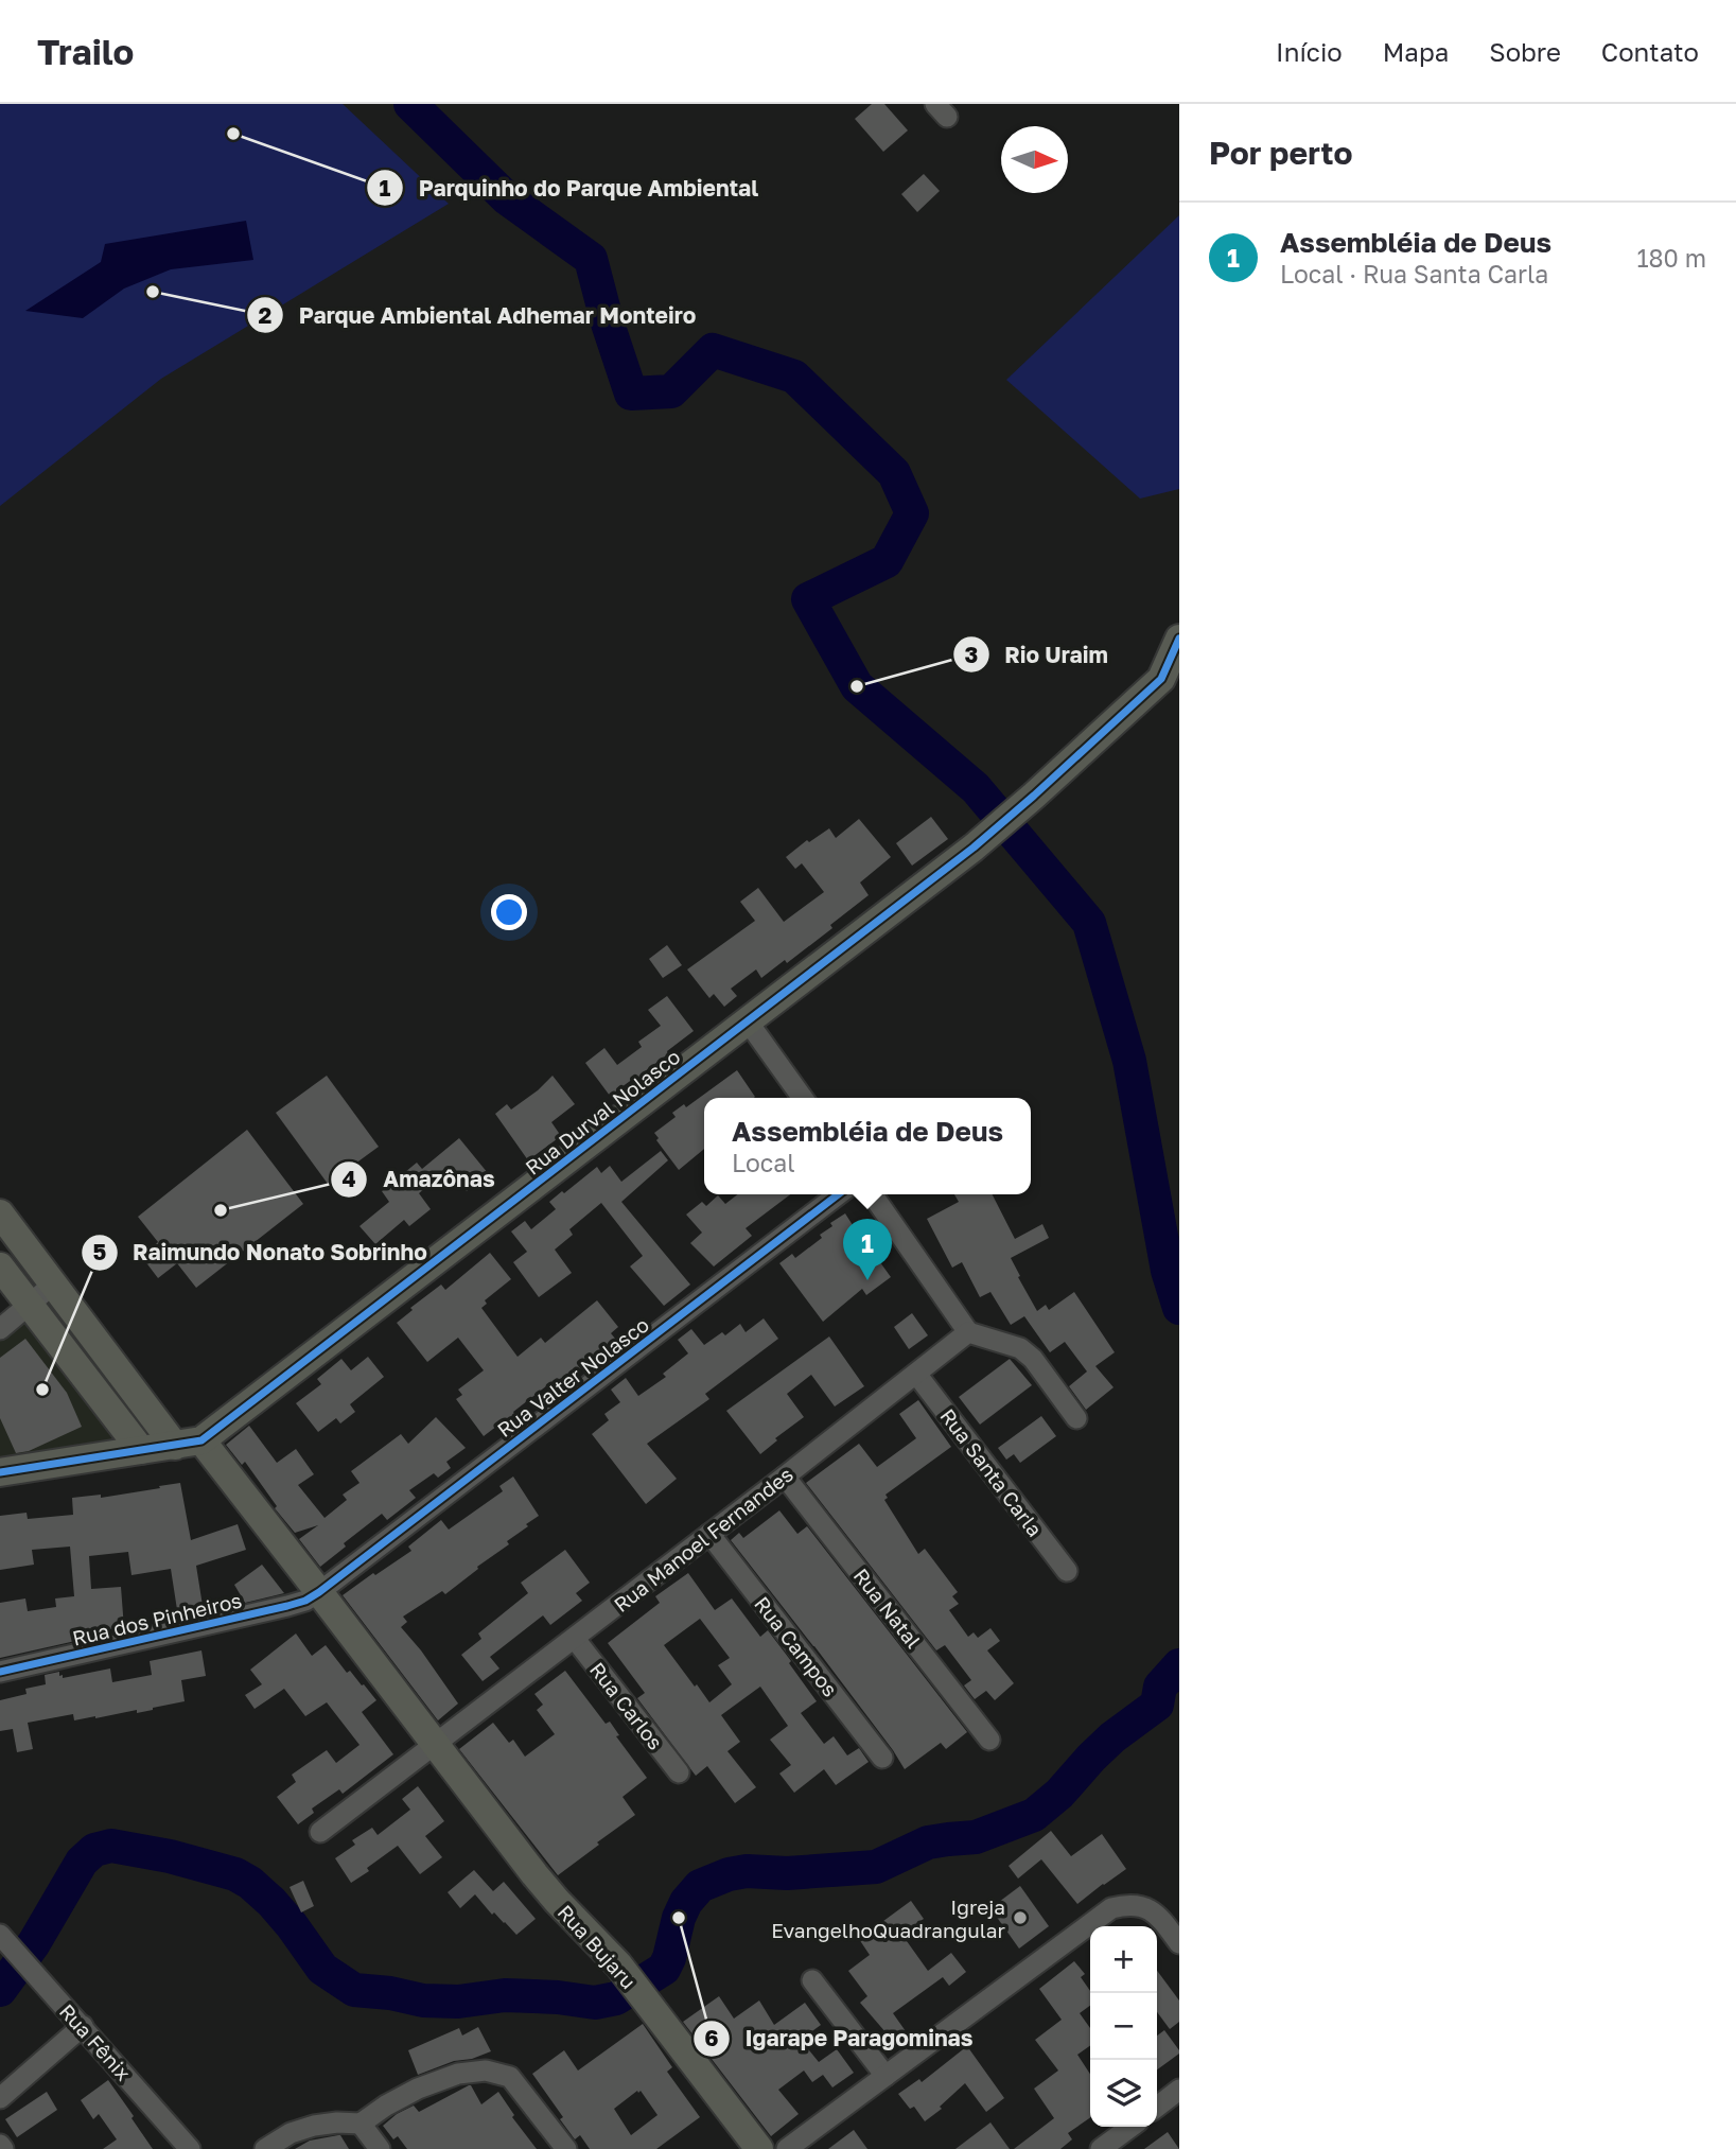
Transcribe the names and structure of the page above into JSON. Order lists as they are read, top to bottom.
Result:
{
  "streets": {
    "street": [
      "Rua Durval Nolasco",
      "Rua Valter Nolasco",
      "Rua Santa Carla",
      "Rua Manoel Fernandes",
      "Rua Natal",
      "Rua dos Pinheiros",
      "Rua Campos",
      "Rua Carlos",
      "Rua Bujaru",
      "Rua Fênix"
    ]
  },
  "crossings": [
    ["Rua Durval Nolasco", "Rua Bujaru"],
    ["Rua Valter Nolasco", "Rua dos Pinheiros"],
    ["Rua Valter Nolasco", "Rua Bujaru"],
    ["Rua Santa Carla", "Rua Manoel Fernandes"],
    ["Rua Manoel Fernandes", "Rua Natal"],
    ["Rua Manoel Fernandes", "Rua Campos"],
    ["Rua Manoel Fernandes", "Rua Carlos"],
    ["Rua Manoel Fernandes", "Rua Bujaru"],
    ["Rua dos Pinheiros", "Rua Bujaru"]
  ],
  "places": [
    "Parquinho do Parque Ambiental",
    "Parque Ambiental Adhemar Monteiro",
    "Rio Uraim",
    "Amazônas",
    "Raimundo Nonato Sobrinho",
    "Igarape Paragominas",
    "Igreja EvangelhoQuadrangular"
  ],
  "north": "right",
  "page": {
    "header": "Trailo",
    "nav": [
      "Início",
      "Mapa",
      "Sobre",
      "Contato"
    ],
    "heading": "Por perto",
    "list": [
      {
        "mark": "1",
        "name": "Assembléia de Deus",
        "note": "Local · Rua Santa Carla",
        "value": "180 m"
      }
    ],
    "popup": ["Assembléia de Deus", "Local"],
    "pins": "1",
    "map_buttons": ["+", "−"]
  }
}
